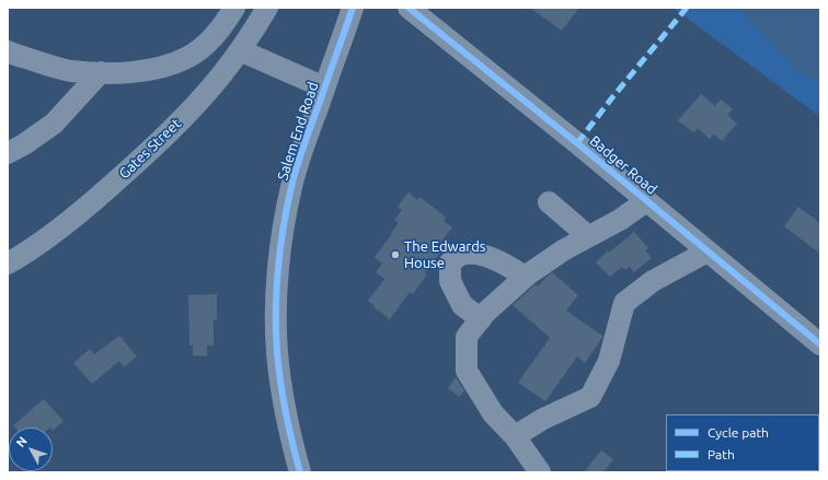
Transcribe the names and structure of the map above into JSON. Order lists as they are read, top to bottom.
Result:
{
  "streets": {
    "street": ["Salem End Road", "Gates Street", "Badger Road"]
  },
  "places": ["The Edwards House"],
  "legend": ["Cycle path", "Path"],
  "north": "top left"
}
